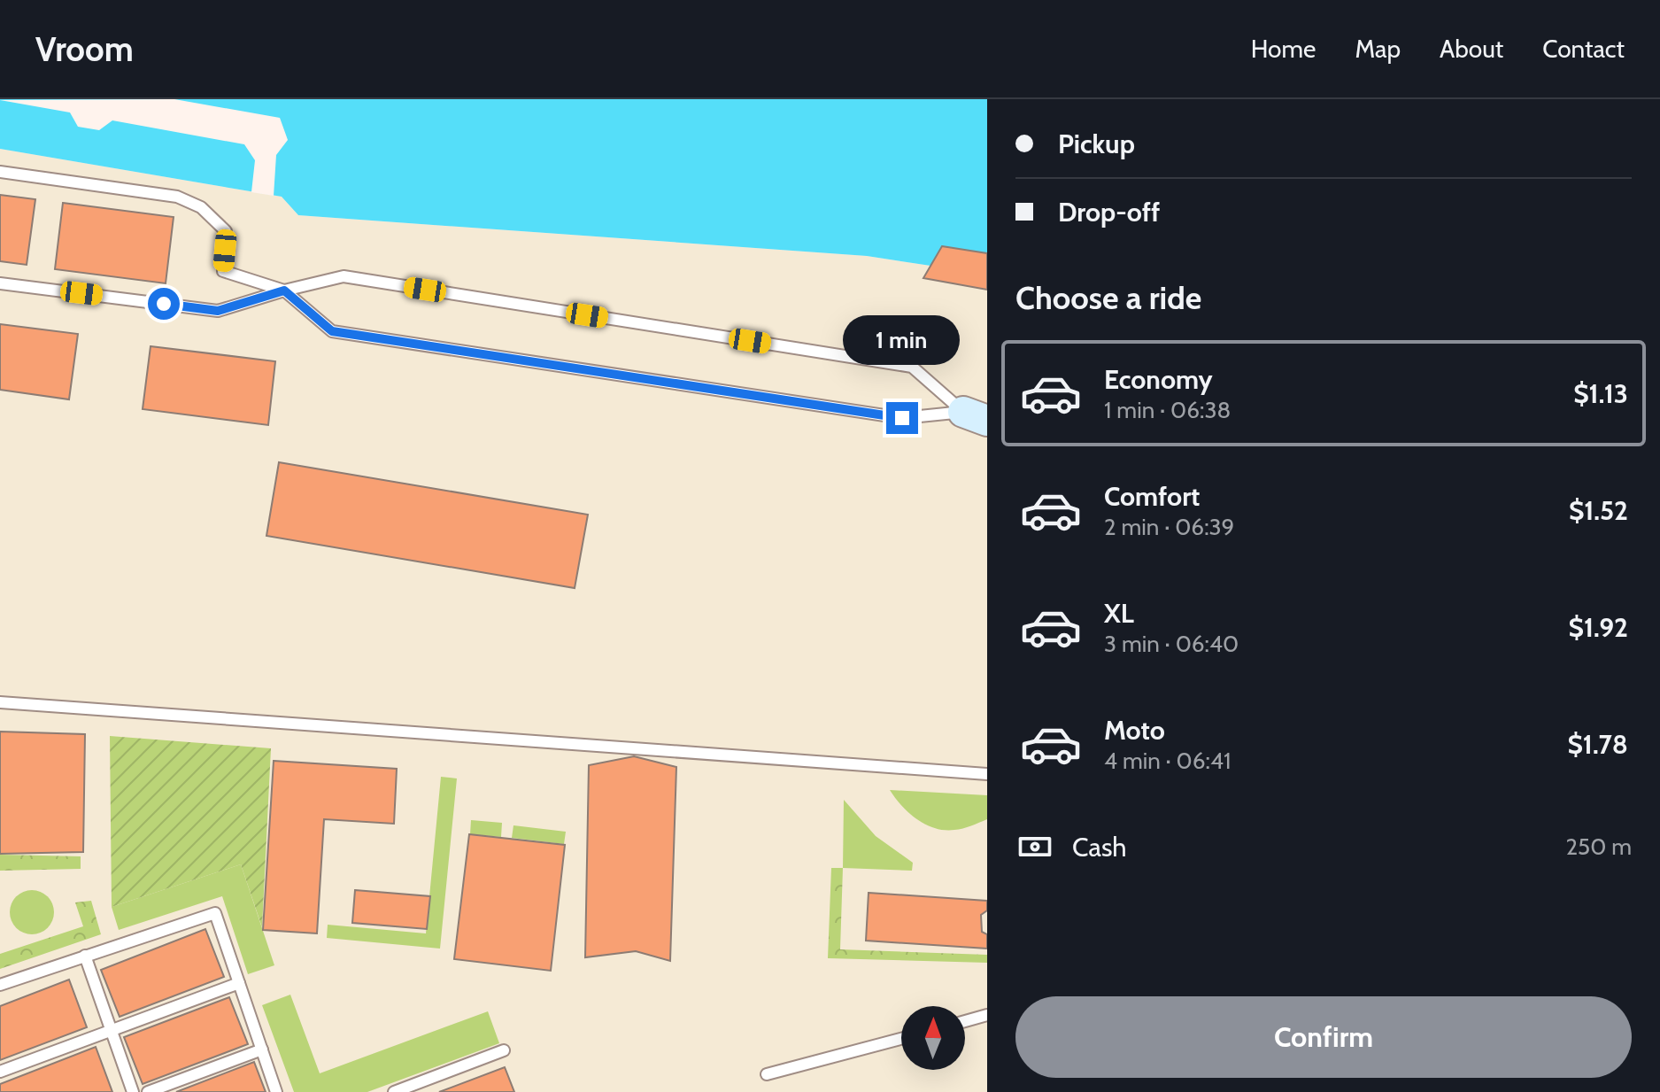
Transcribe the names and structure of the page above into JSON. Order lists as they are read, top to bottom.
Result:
{
  "north": "top",
  "page": {
    "header": "Vroom",
    "nav": [
      "Home",
      "Map",
      "About",
      "Contact"
    ],
    "banner": ["Pickup", "Drop-off"],
    "heading": "Choose a ride",
    "bubble": "1 min",
    "list": [
      {
        "name": "Economy",
        "note": "1 min · 06:38",
        "value": "$1.13"
      },
      {
        "name": "Comfort",
        "note": "2 min · 06:39",
        "value": "$1.52"
      },
      {
        "name": "XL",
        "note": "3 min · 06:40",
        "value": "$1.92"
      },
      {
        "name": "Moto",
        "note": "4 min · 06:41",
        "value": "$1.78"
      }
    ],
    "pay": ["Cash", "250 m"],
    "buttons": "Confirm"
  }
}
